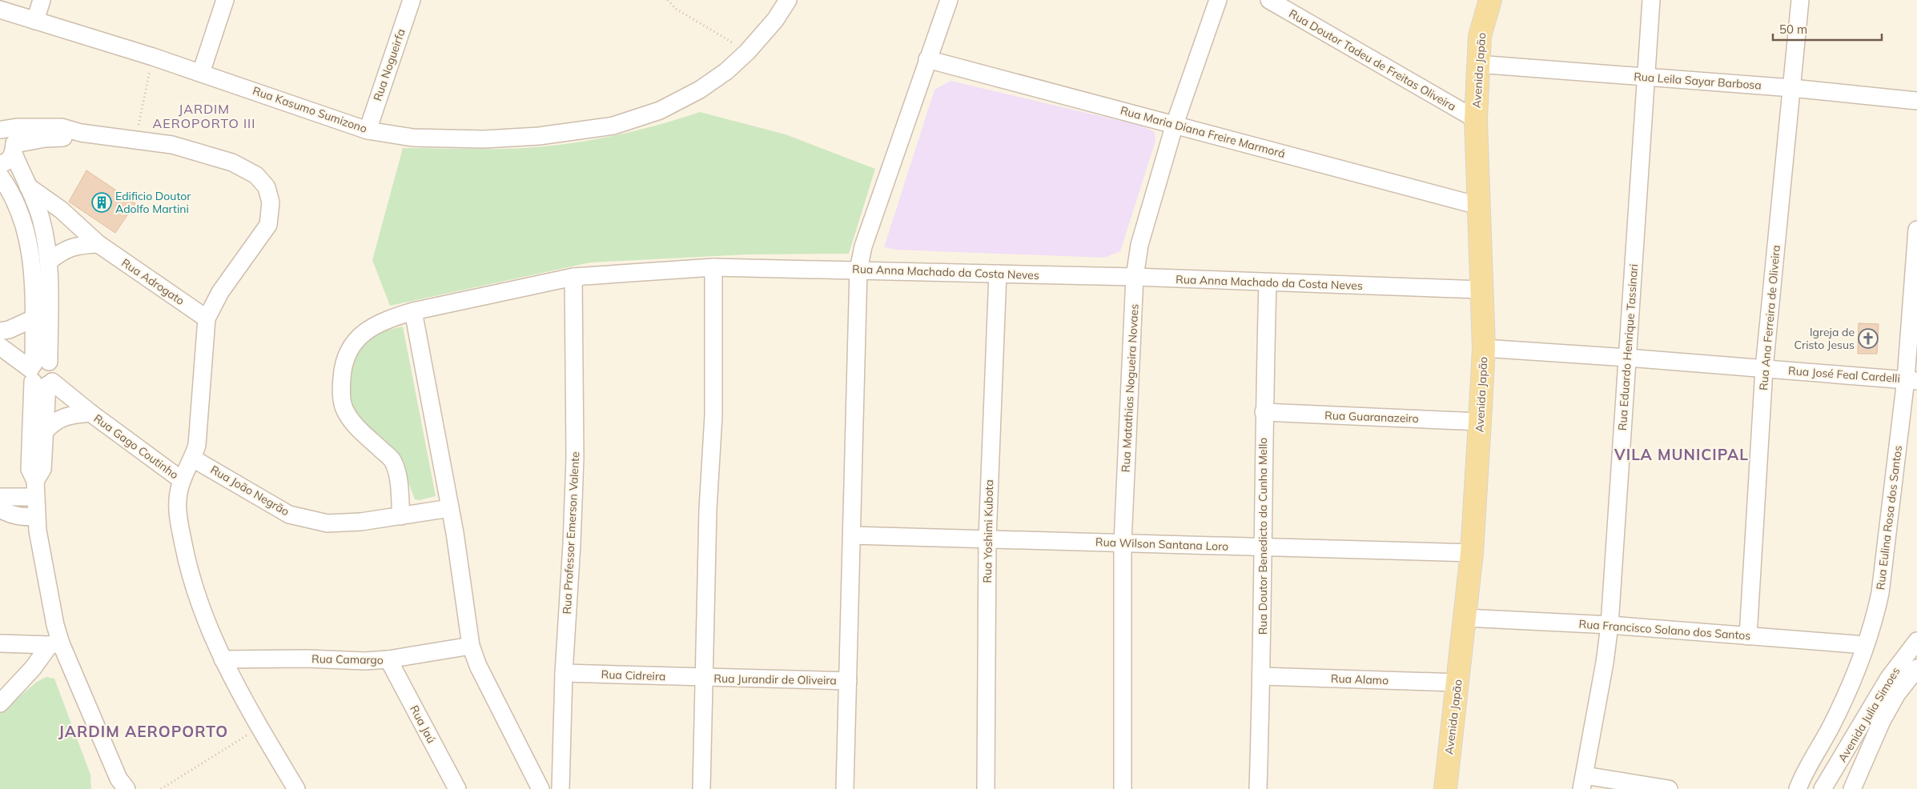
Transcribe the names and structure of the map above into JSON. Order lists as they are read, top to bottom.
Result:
{
  "streets": {
    "main road": ["Avenida Japão"],
    "street": [
      "Rua Doutor Tadeu de Freitas Oliveira",
      "Rua Nogueirfa",
      "Rua Leila Sayar Barbosa",
      "Rua Kasumo Sumizono",
      "Rua Maria Diana Freire Marmorá",
      "Rua Anna Machado da Costa Neves",
      "Rua Adrogato",
      "Rua Ana Ferreira de Oliveira",
      "Rua Eduardo Henrique Tassinari",
      "Rua José Feal Cardelli",
      "Rua Matathias Nogueira Novaes",
      "Rua Guaranazeiro",
      "Rua Gago Coutinho",
      "Rua João Negrão",
      "Rua Eulina Rosa dos Santos",
      "Rua Yoshimi Kubota",
      "Rua Professor Emerson Valente",
      "Rua Doutor Benedicto da Cunha Mello",
      "Rua Wilson Santana Loro",
      "Rua Francisco Solano dos Santos",
      "Rua Camargo",
      "Rua Cidreira",
      "Rua Jurandir de Oliveira",
      "Rua Alamo",
      "Avenida Julia Simoes",
      "Rua Jaú"
    ]
  },
  "crossings": [
    ["Rua Doutor Tadeu de Freitas Oliveira", "Avenida Japão"],
    ["Rua Nogueirfa", "Rua Kasumo Sumizono"],
    ["Avenida Japão", "Rua Leila Sayar Barbosa"],
    ["Avenida Japão", "Rua Maria Diana Freire Marmorá"],
    ["Avenida Japão", "Rua Anna Machado da Costa Neves"],
    ["Avenida Japão", "Rua José Feal Cardelli"],
    ["Avenida Japão", "Rua Guaranazeiro"],
    ["Avenida Japão", "Rua Wilson Santana Loro"],
    ["Avenida Japão", "Rua Francisco Solano dos Santos"],
    ["Avenida Japão", "Rua Alamo"],
    ["Rua Leila Sayar Barbosa", "Rua Ana Ferreira de Oliveira"],
    ["Rua Leila Sayar Barbosa", "Rua Eduardo Henrique Tassinari"],
    ["Rua Maria Diana Freire Marmorá", "Rua Matathias Nogueira Novaes"],
    ["Rua Anna Machado da Costa Neves", "Rua Matathias Nogueira Novaes"],
    ["Rua Anna Machado da Costa Neves", "Rua João Negrão"],
    ["Rua Anna Machado da Costa Neves", "Rua Yoshimi Kubota"],
    ["Rua Anna Machado da Costa Neves", "Rua Professor Emerson Valente"],
    ["Rua Anna Machado da Costa Neves", "Rua Doutor Benedicto da Cunha Mello"],
    ["Rua Ana Ferreira de Oliveira", "Rua José Feal Cardelli"],
    ["Rua Ana Ferreira de Oliveira", "Rua Francisco Solano dos Santos"],
    ["Rua Eduardo Henrique Tassinari", "Rua José Feal Cardelli"],
    ["Rua Eduardo Henrique Tassinari", "Rua Francisco Solano dos Santos"],
    ["Rua José Feal Cardelli", "Rua Eulina Rosa dos Santos"],
    ["Rua Matathias Nogueira Novaes", "Rua Wilson Santana Loro"],
    ["Rua Guaranazeiro", "Rua Doutor Benedicto da Cunha Mello"],
    ["Rua Eulina Rosa dos Santos", "Rua Francisco Solano dos Santos"],
    ["Rua Yoshimi Kubota", "Rua Wilson Santana Loro"],
    ["Rua Professor Emerson Valente", "Rua Cidreira"],
    ["Rua Doutor Benedicto da Cunha Mello", "Rua Wilson Santana Loro"],
    ["Rua Doutor Benedicto da Cunha Mello", "Rua Alamo"],
    ["Rua Camargo", "Rua Jaú"],
    ["Rua Cidreira", "Rua Jurandir de Oliveira"]
  ],
  "districts": ["JARDIM AEROPORTO III", "VILA MUNICIPAL", "JARDIM AEROPORTO"],
  "places": {
    "building": ["Edificio Doutor Adolfo Martini"],
    "church": ["Igreja de Cristo Jesus"]
  },
  "scale_bar": "50 m"
}
